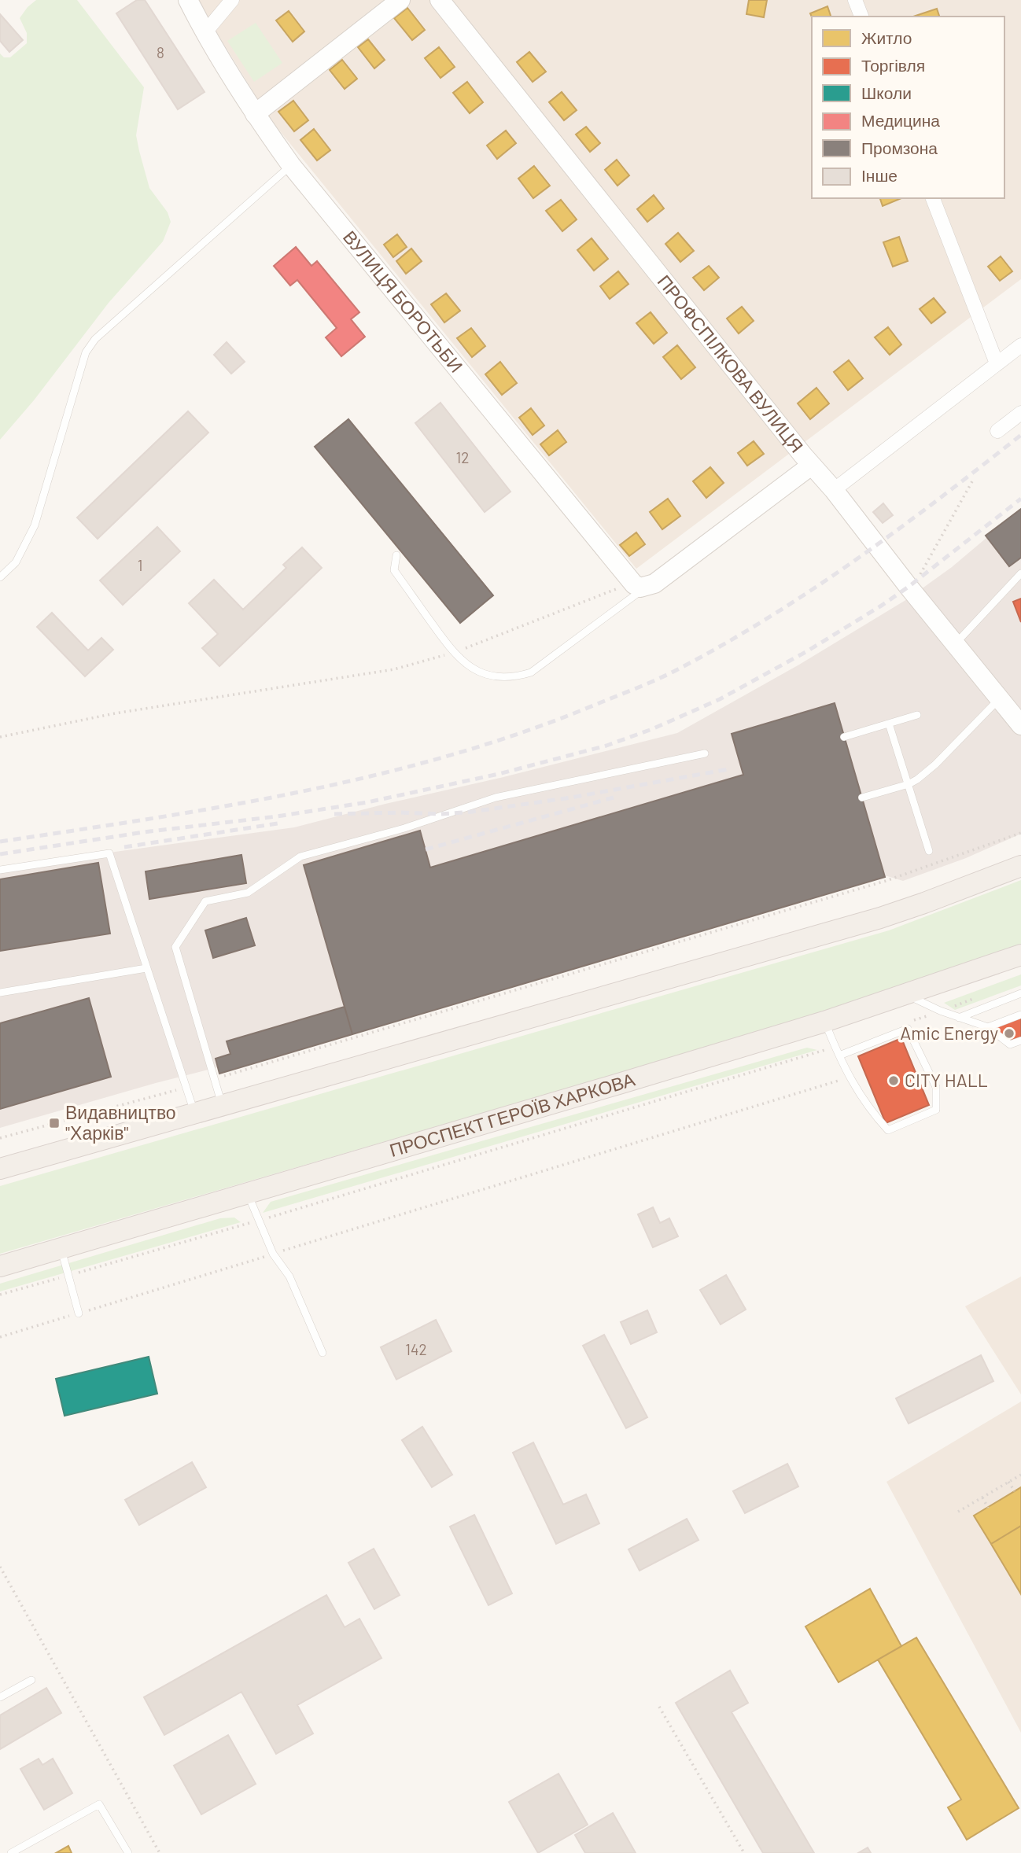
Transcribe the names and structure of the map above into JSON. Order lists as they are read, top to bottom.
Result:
{
  "streets": {
    "main road": ["ПРОСПЕКТ ГЕРОЇВ ХАРКОВА"],
    "street": ["ВУЛИЦЯ БОРОТЬБИ", "ПРОФСПІЛКОВА ВУЛИЦЯ"]
  },
  "places": {
    "other": ["Amic Energy", "CITY HALL"],
    "transit": ["Видавництво \"Харків\""]
  },
  "house_numbers": [
    "8",
    "12",
    "1",
    "142"
  ],
  "legend": [
    "Житло",
    "Торгівля",
    "Школи",
    "Медицина",
    "Промзона",
    "Інше"
  ]
}
